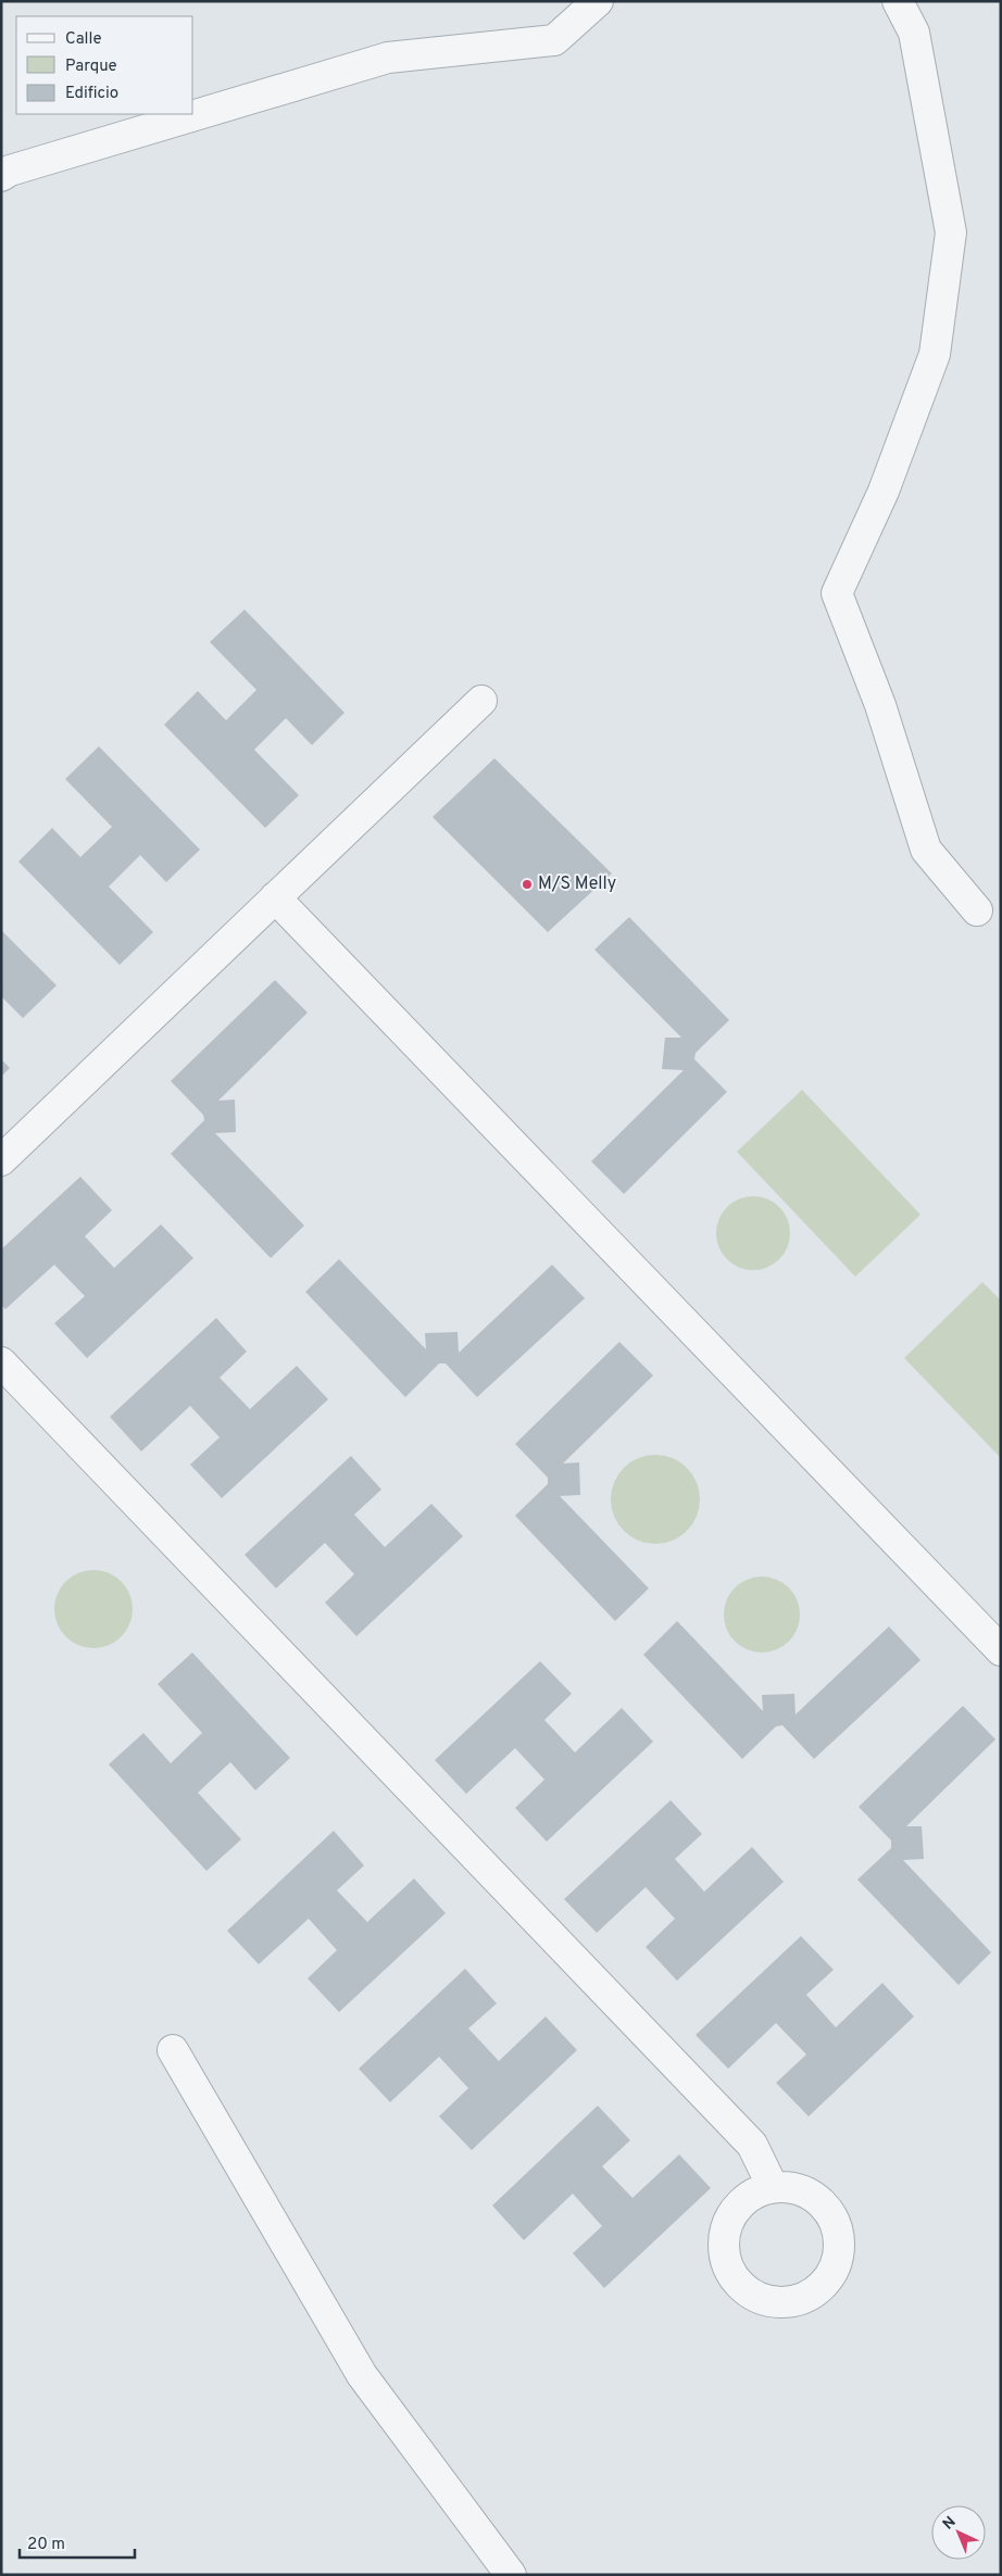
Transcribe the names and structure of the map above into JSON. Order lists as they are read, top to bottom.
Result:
{
  "places": ["M/S Melly"],
  "legend": ["Calle", "Parque", "Edificio"],
  "scale_bar": "20 m",
  "north": "top left"
}
